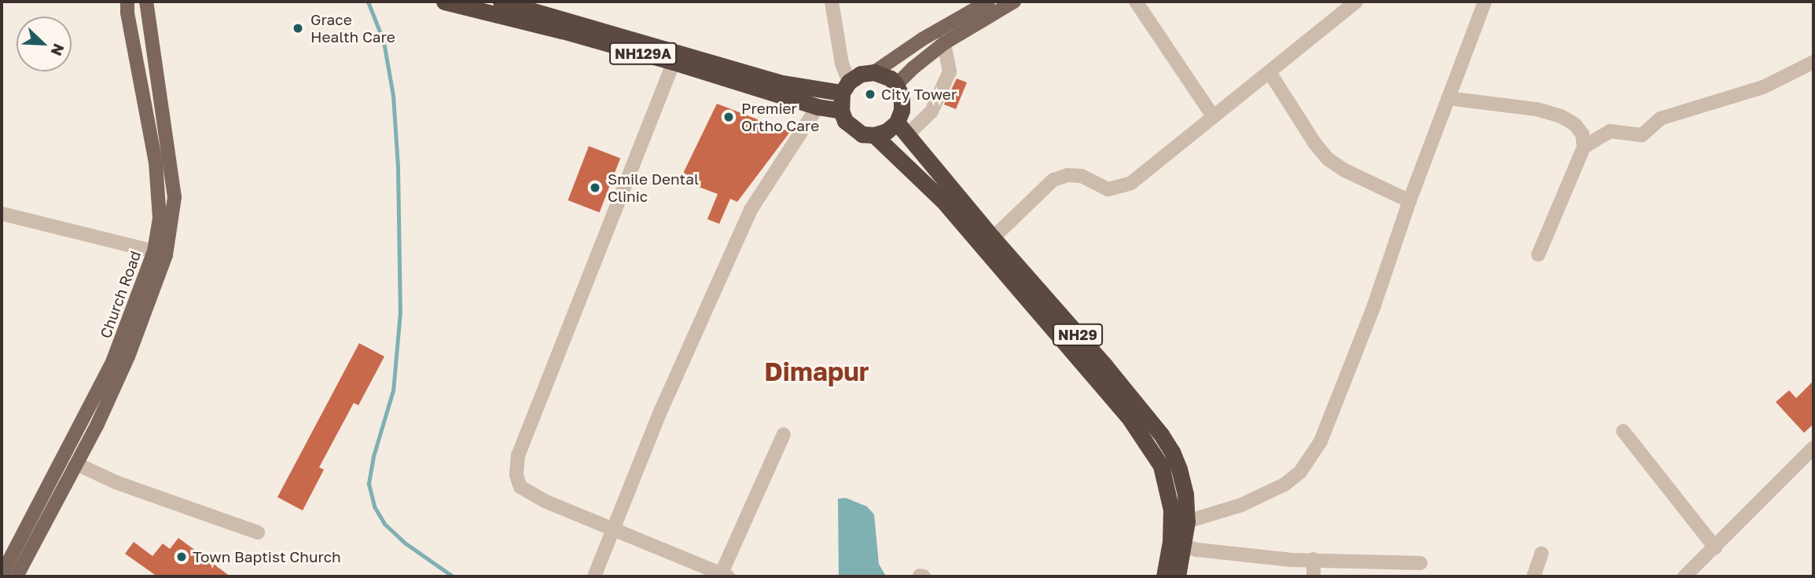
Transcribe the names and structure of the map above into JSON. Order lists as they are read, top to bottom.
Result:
{
  "streets": {
    "highway": ["NH129A", "NH29"],
    "main road": ["Church Road"]
  },
  "crossings": [
    ["NH129A", "NH29"]
  ],
  "districts": ["Dimapur"],
  "places": [
    "Grace Health Care",
    "City Tower",
    "Premier Ortho Care",
    "Smile Dental Clinic",
    "Town Baptist Church"
  ],
  "north": "bottom right"
}
